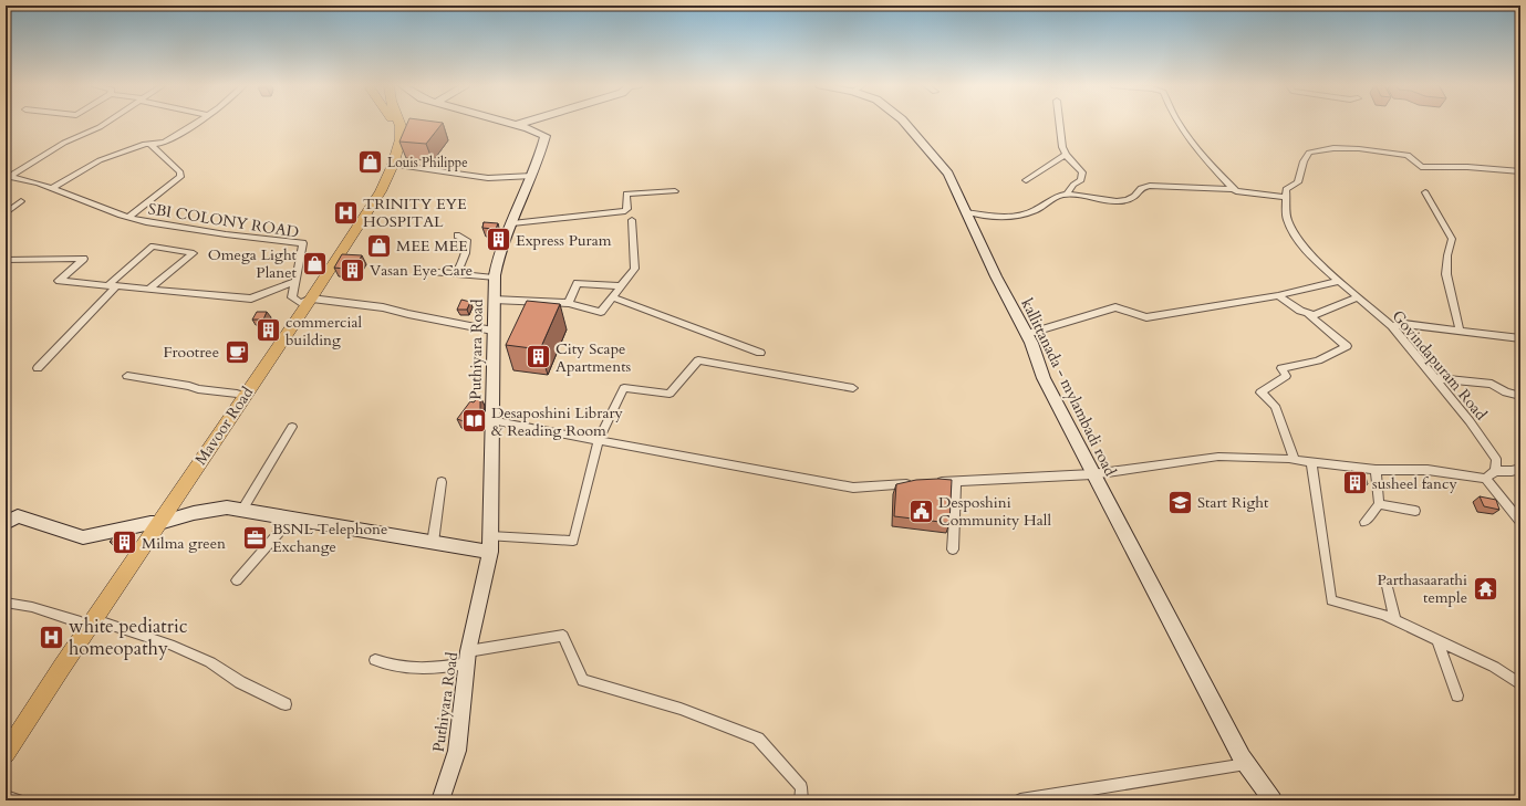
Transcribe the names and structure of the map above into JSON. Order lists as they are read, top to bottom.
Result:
{
  "streets": {
    "main road": ["Mavoor Road"],
    "street": [
      "SBI COLONY ROAD",
      "Puthiyara Road",
      "Govindapuram Road",
      "kallittanada - mylambadi road"
    ]
  },
  "crossings": [
    ["SBI COLONY ROAD", "Mavoor Road"]
  ],
  "places": {
    "shop": ["Louis Philippe", "MEE MEE", "Omega Light Planet"],
    "hospital": ["TRINITY EYE HOSPITAL", "white pediatric homeopathy"],
    "building": [
      "Express Puram",
      "Vasan Eye Care",
      "commercial building",
      "City Scape Apartments",
      "susheel fancy",
      "Milma green"
    ],
    "cafe": ["Frootree"],
    "library": ["Desaposhini Library & Reading Room"],
    "school or university": ["Start Right"],
    "public building": ["Desposhini Community Hall"],
    "office": ["BSNL Telephone Exchange"],
    "temple": ["Parthasaarathi temple"]
  }
}
